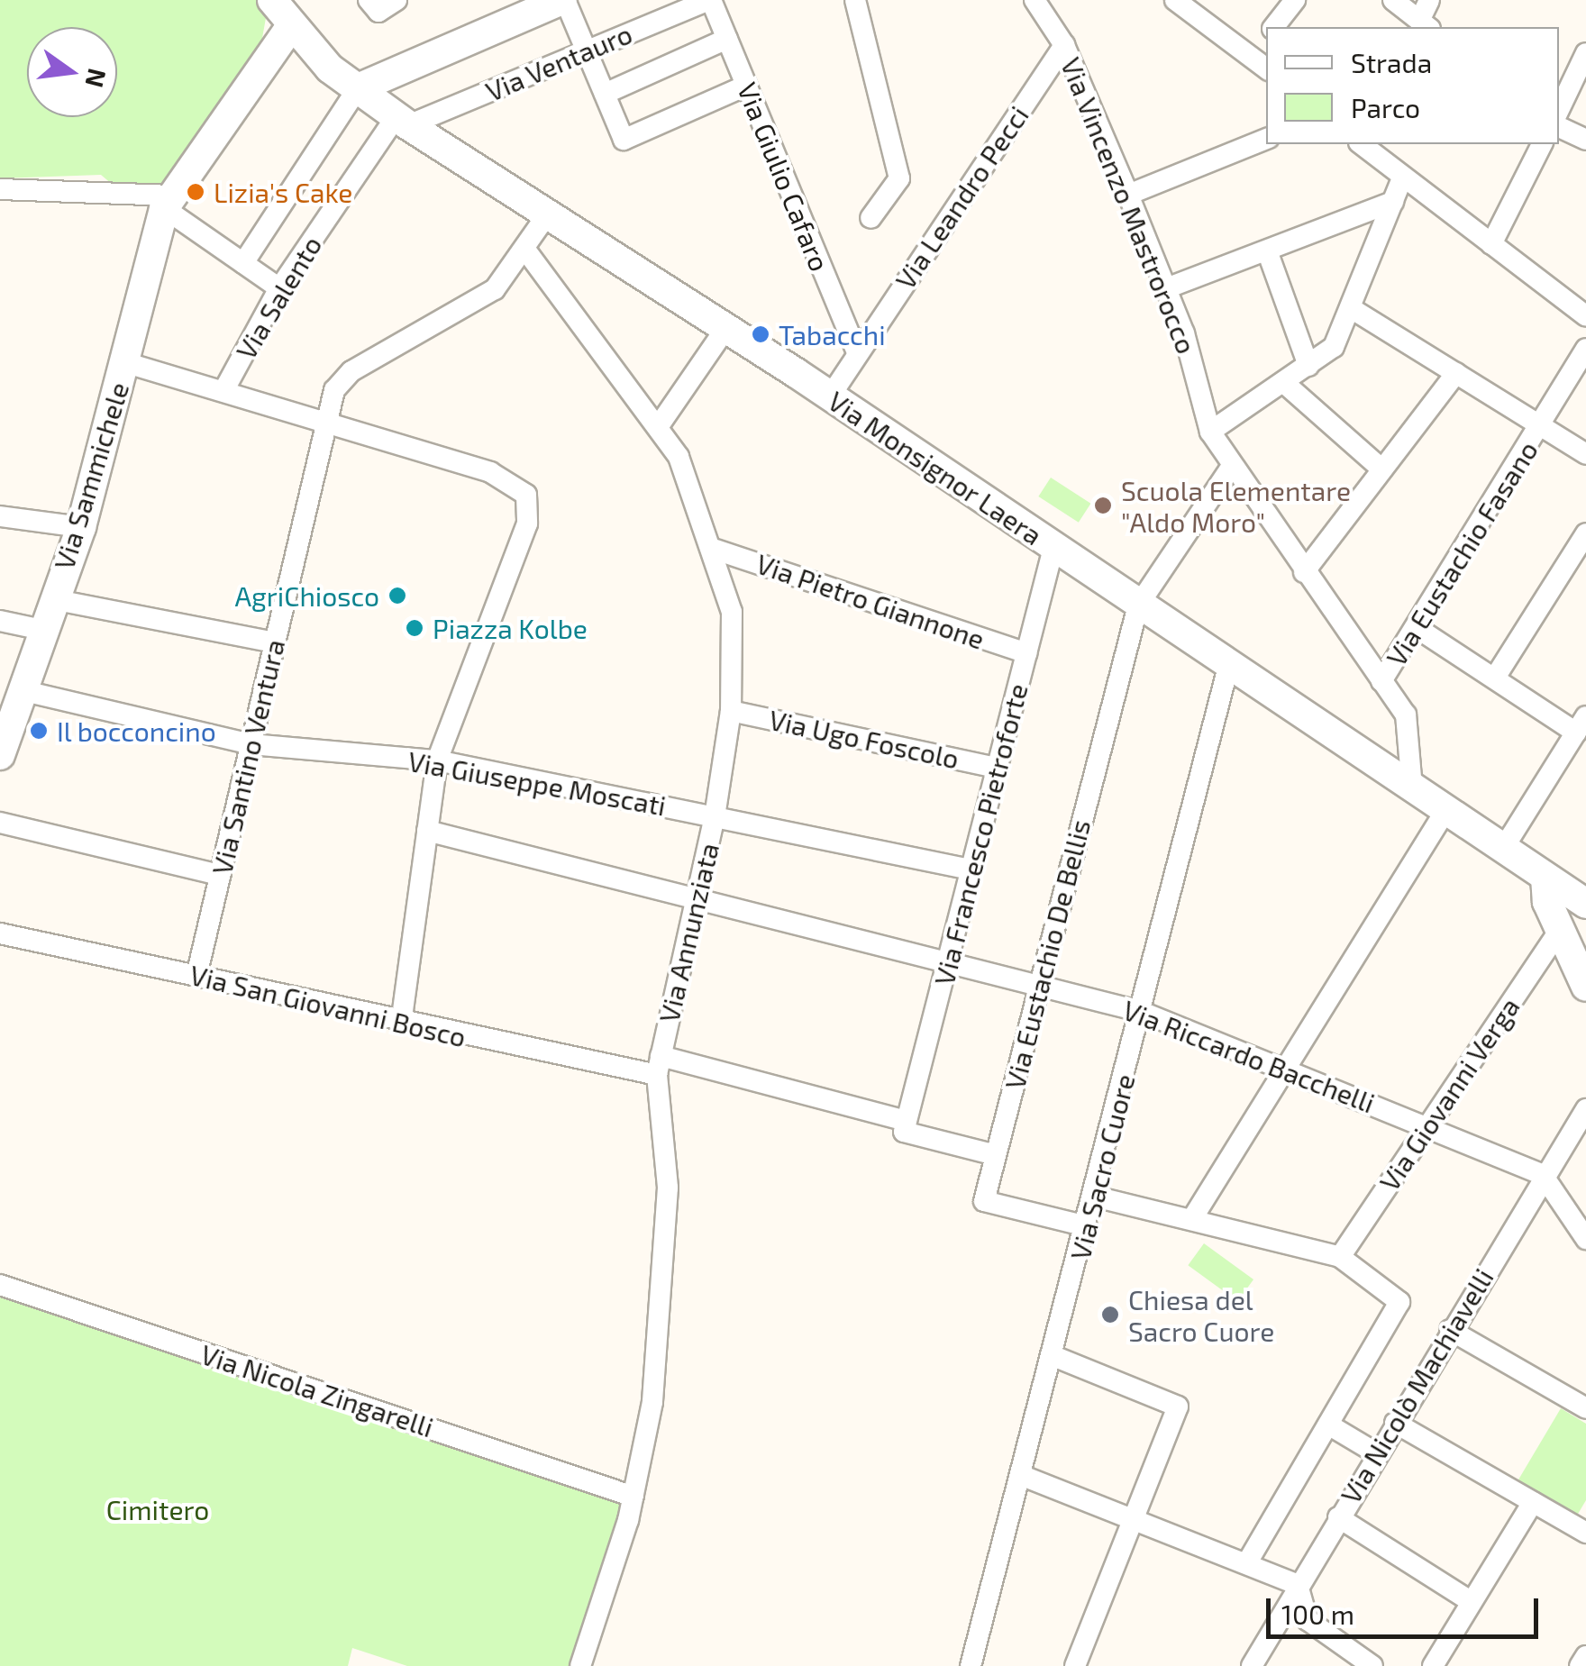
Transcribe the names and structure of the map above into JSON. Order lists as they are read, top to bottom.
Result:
{
  "streets": {
    "street": [
      "Via Ventauro",
      "Via Giulio Cafaro",
      "Via Leandro Pecci",
      "Via Vincenzo Mastrorocco",
      "Via Salento",
      "Via Monsignor Laera",
      "Via Sammichele",
      "Via Eustachio Fasano",
      "Via Pietro Giannone",
      "Via Ugo Foscolo",
      "Via Santino Ventura",
      "Via Giuseppe Moscati",
      "Via Francesco Pietroforte",
      "Via Annunziata",
      "Via Eustachio De Bellis",
      "Via San Giovanni Bosco",
      "Via Riccardo Bacchelli",
      "Via Giovanni Verga",
      "Via Sacro Cuore",
      "Via Nicolò Machiavelli",
      "Via Nicola Zingarelli"
    ]
  },
  "crossings": [
    ["Via Ventauro", "Via Giulio Cafaro"],
    ["Via Ventauro", "Via Salento"],
    ["Via Ventauro", "Via Monsignor Laera"],
    ["Via Giulio Cafaro", "Via Leandro Pecci"],
    ["Via Leandro Pecci", "Via Vincenzo Mastrorocco"],
    ["Via Leandro Pecci", "Via Monsignor Laera"],
    ["Via Vincenzo Mastrorocco", "Via Monsignor Laera"],
    ["Via Vincenzo Mastrorocco", "Via Eustachio Fasano"],
    ["Via Vincenzo Mastrorocco", "Via Eustachio De Bellis"],
    ["Via Salento", "Via Monsignor Laera"],
    ["Via Monsignor Laera", "Via Santino Ventura"],
    ["Via Monsignor Laera", "Via Francesco Pietroforte"],
    ["Via Monsignor Laera", "Via Eustachio De Bellis"],
    ["Via Monsignor Laera", "Via Sacro Cuore"],
    ["Via Sammichele", "Via Giuseppe Moscati"],
    ["Via Pietro Giannone", "Via Francesco Pietroforte"],
    ["Via Pietro Giannone", "Via Annunziata"],
    ["Via Ugo Foscolo", "Via Francesco Pietroforte"],
    ["Via Ugo Foscolo", "Via Annunziata"],
    ["Via Santino Ventura", "Via Giuseppe Moscati"],
    ["Via Santino Ventura", "Via Annunziata"],
    ["Via Santino Ventura", "Via San Giovanni Bosco"],
    ["Via Giuseppe Moscati", "Via Francesco Pietroforte"],
    ["Via Giuseppe Moscati", "Via Annunziata"],
    ["Via Francesco Pietroforte", "Via San Giovanni Bosco"],
    ["Via Francesco Pietroforte", "Via Riccardo Bacchelli"],
    ["Via Annunziata", "Via San Giovanni Bosco"],
    ["Via Annunziata", "Via Riccardo Bacchelli"],
    ["Via Annunziata", "Via Nicola Zingarelli"],
    ["Via Eustachio De Bellis", "Via San Giovanni Bosco"],
    ["Via Eustachio De Bellis", "Via Riccardo Bacchelli"],
    ["Via Eustachio De Bellis", "Via Sacro Cuore"],
    ["Via Riccardo Bacchelli", "Via Giovanni Verga"],
    ["Via Riccardo Bacchelli", "Via Sacro Cuore"],
    ["Via Riccardo Bacchelli", "Via Nicolò Machiavelli"]
  ],
  "parks": ["Cimitero"],
  "places": [
    "Lizia's Cake",
    "Tabacchi",
    "Scuola Elementare \"Aldo Moro\"",
    "AgriChiosco",
    "Piazza Kolbe",
    "Il bocconcino",
    "Chiesa del Sacro Cuore"
  ],
  "legend": ["Strada", "Parco"],
  "scale_bar": "100 m",
  "north": "right"
}
